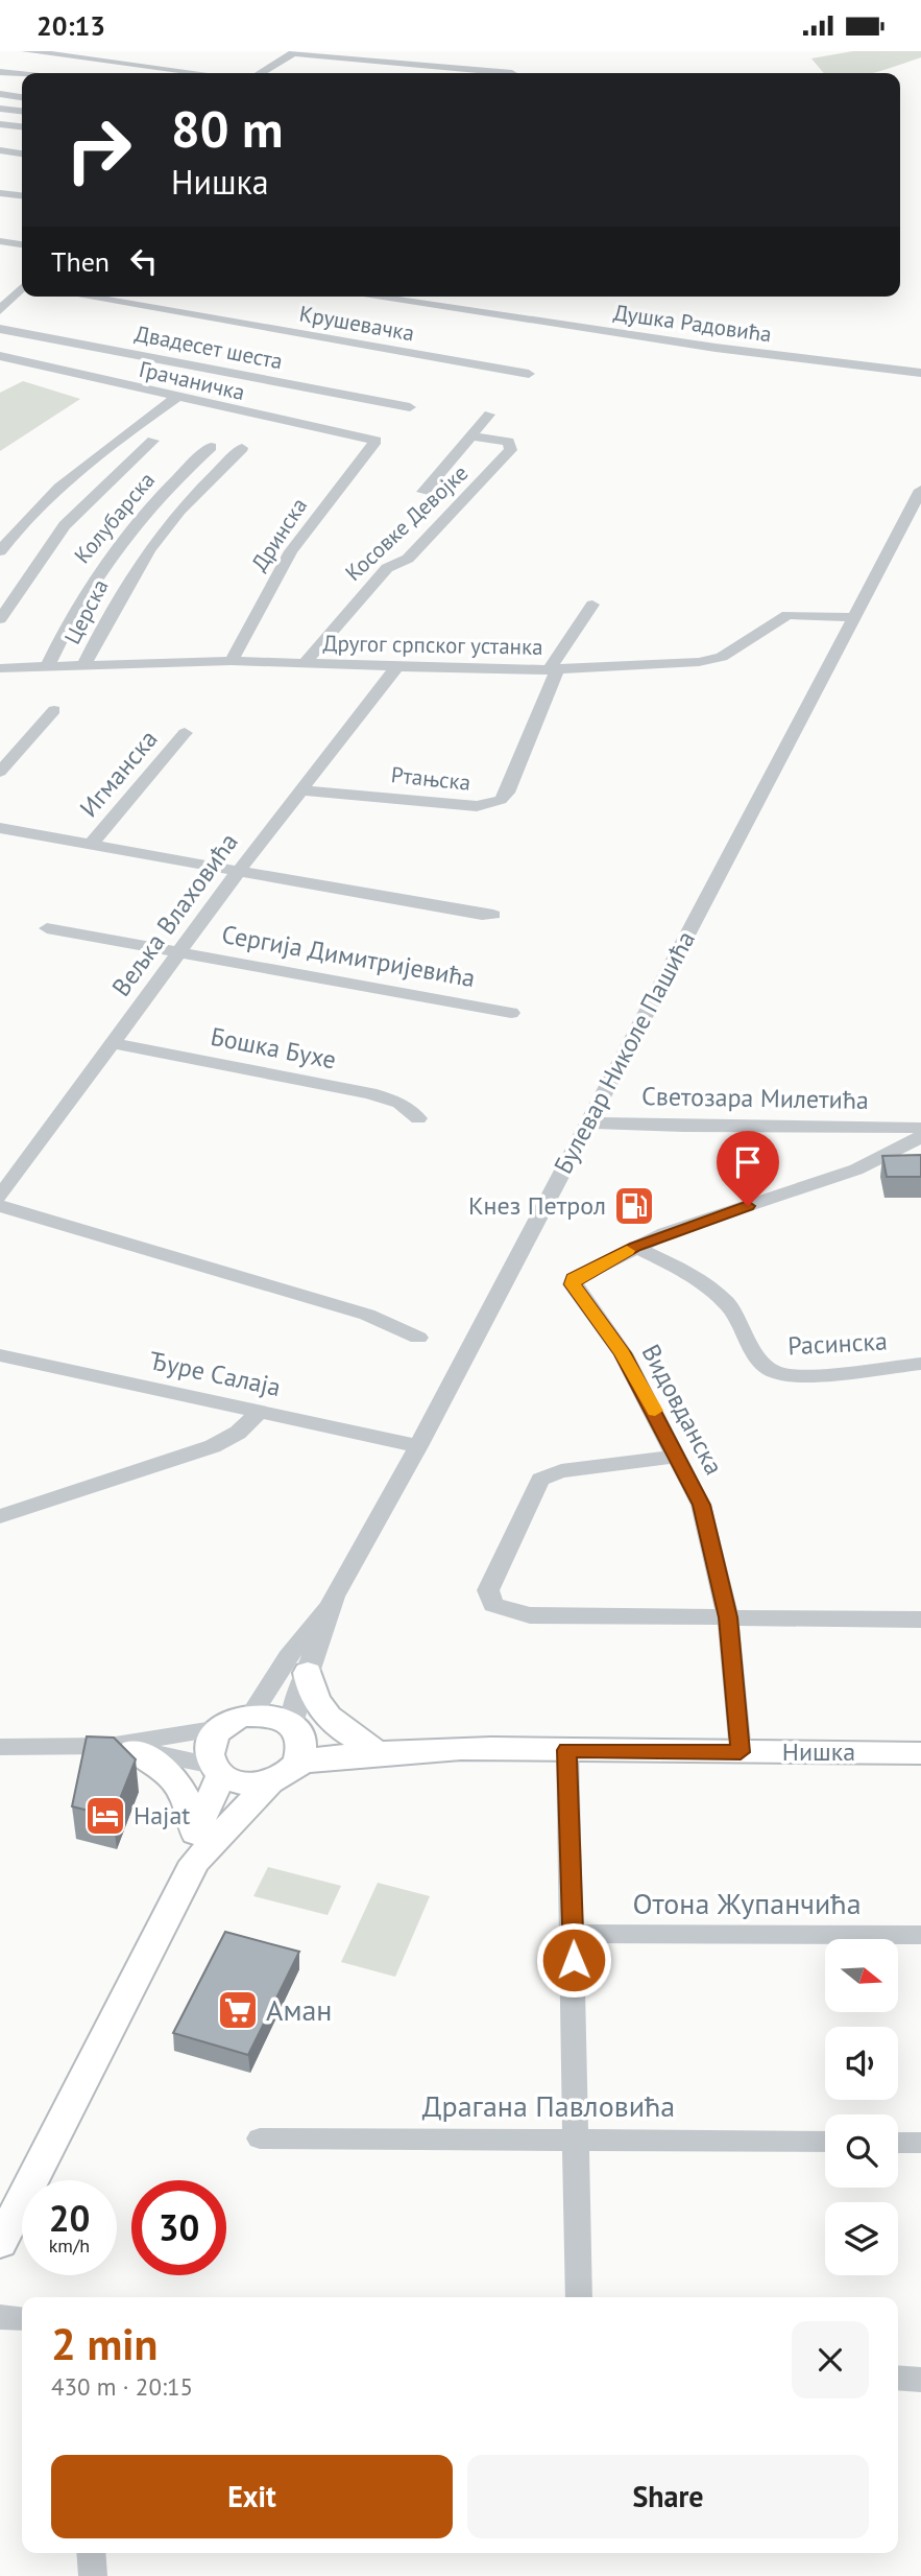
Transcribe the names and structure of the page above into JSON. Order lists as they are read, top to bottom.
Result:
{
  "streets": {
    "main road": ["Нишка"],
    "street": [
      "Крушевачка",
      "Душка Радовића",
      "Двадесет шеста",
      "Грачаничка",
      "Колубарска",
      "Косовке Девојке",
      "Дринска",
      "Церска",
      "Другог српског устанка",
      "Игманска",
      "Ртањска",
      "Вељка Влаховића",
      "Сергија Димитријевића",
      "Бошка Бухе",
      "Булевар Николе Пашића",
      "Светозара Милетића",
      "Расинска",
      "Ђуре Салаја",
      "Видовданска",
      "Отона Жупанчића",
      "Драгана Павловића"
    ]
  },
  "crossings": [
    ["Грачаничка", "Дринска"],
    ["Колубарска", "Другог српског устанка"],
    ["Косовке Девојке", "Другог српског устанка"],
    ["Дринска", "Другог српског устанка"],
    ["Церска", "Другог српског устанка"],
    ["Другог српског устанка", "Ртањска"],
    ["Другог српског устанка", "Вељка Влаховића"],
    ["Другог српског устанка", "Булевар Николе Пашића"],
    ["Ртањска", "Вељка Влаховића"],
    ["Вељка Влаховића", "Сергија Димитријевића"],
    ["Вељка Влаховића", "Бошка Бухе"],
    ["Булевар Николе Пашића", "Светозара Милетића"],
    ["Булевар Николе Пашића", "Ђуре Салаја"],
    ["Расинска", "Видовданска"],
    ["Видовданска", "Нишка"]
  ],
  "places": {
    "fuel station": ["Кнез Петрол"],
    "hotel": ["Hajat"],
    "supermarket": ["Аман"]
  },
  "north": "right",
  "page": {
    "status": "20:13",
    "turn": ["80 m", "Нишка"],
    "then": "Then",
    "speed": "20 km/h",
    "limit": "30",
    "heading": ["2 min", "430 m · 20:15"],
    "buttons": ["Exit", "Share"]
  }
}
